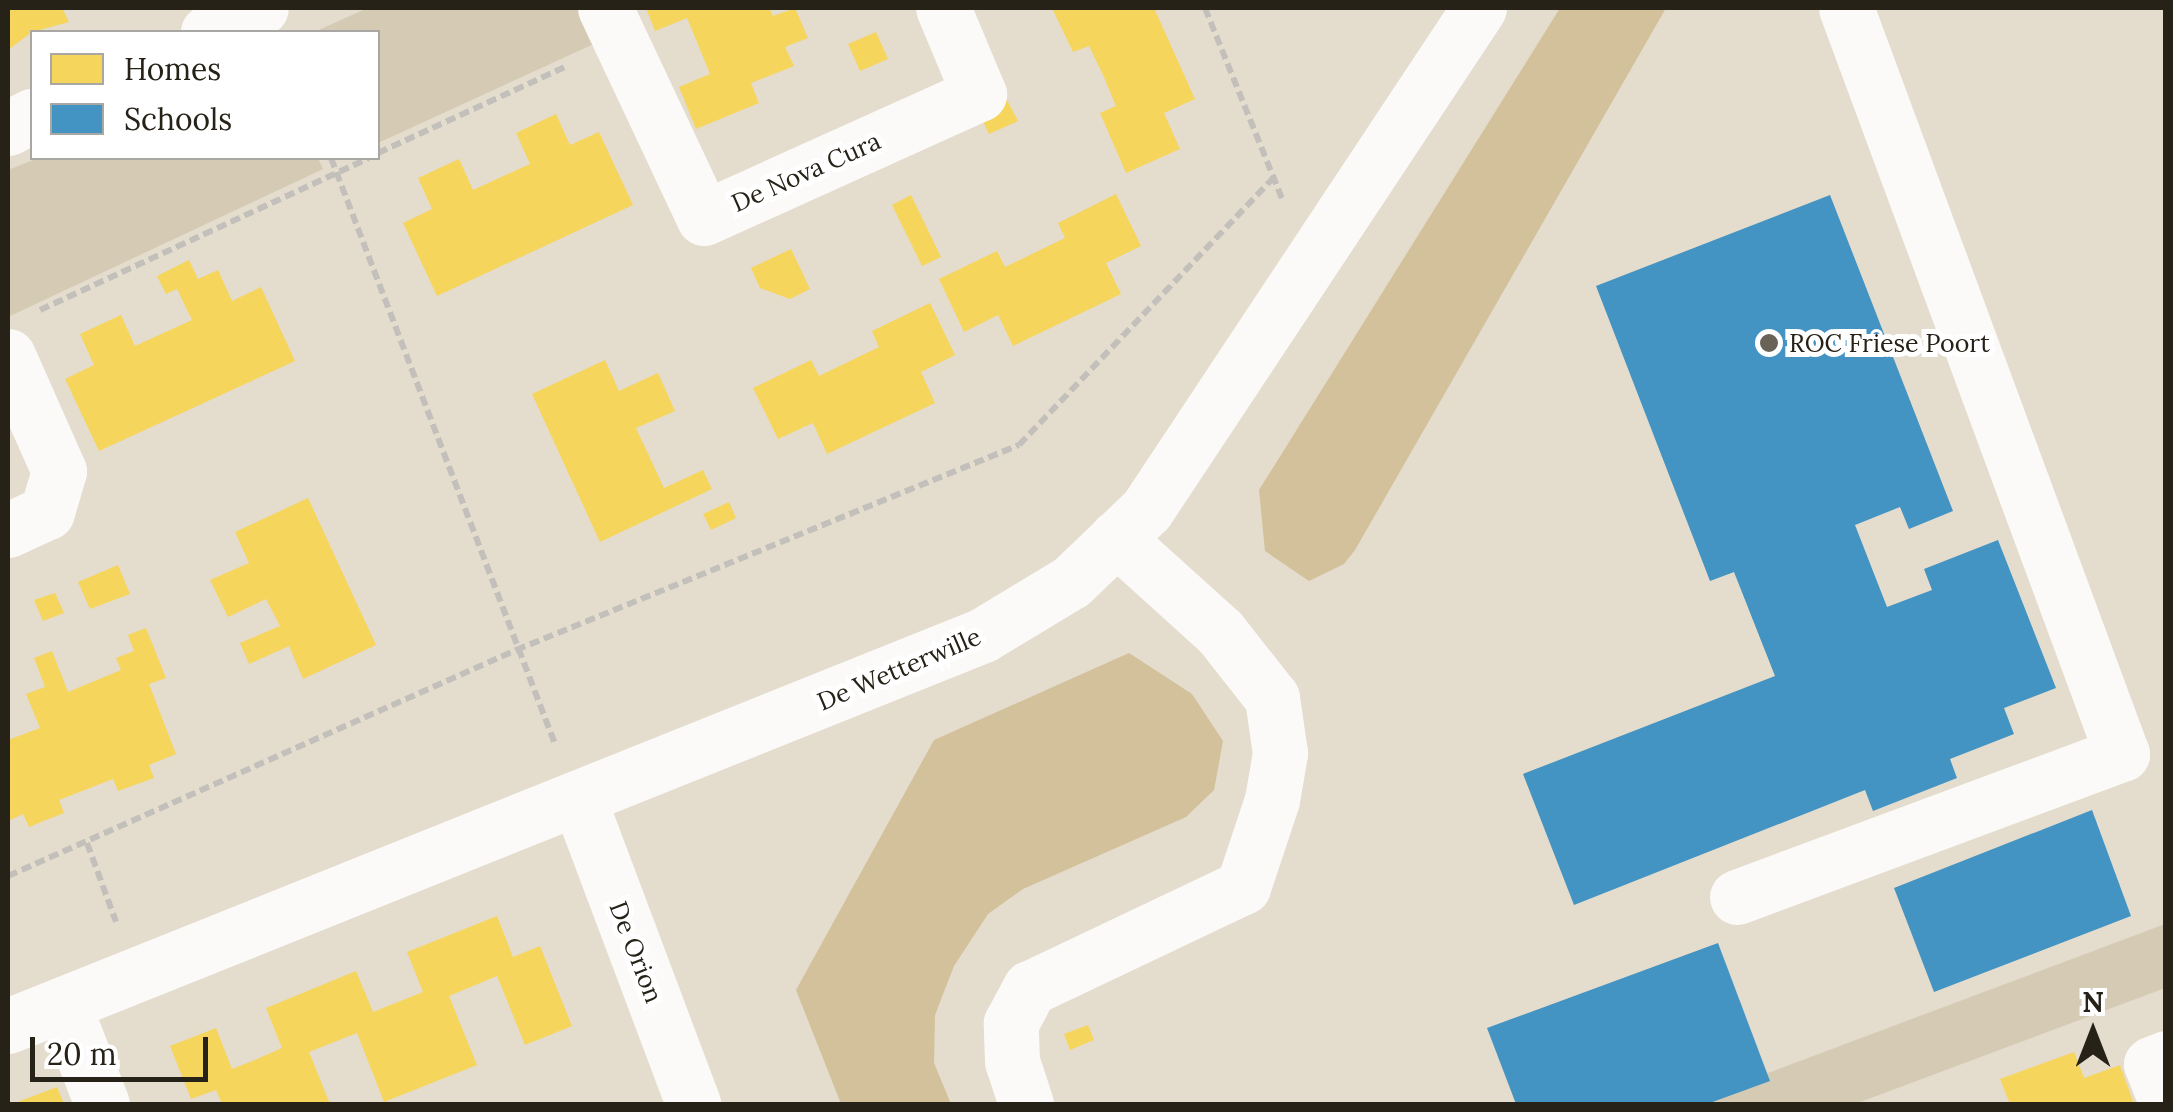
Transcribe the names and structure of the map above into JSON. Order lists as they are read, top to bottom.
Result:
{
  "streets": {
    "street": ["De Nova Cura", "De Wetterwille", "De Orion"]
  },
  "crossings": [
    ["De Wetterwille", "De Orion"]
  ],
  "places": ["ROC Friese Poort"],
  "legend": ["Homes", "Schools"],
  "scale_bar": "20 m",
  "north": "top"
}
